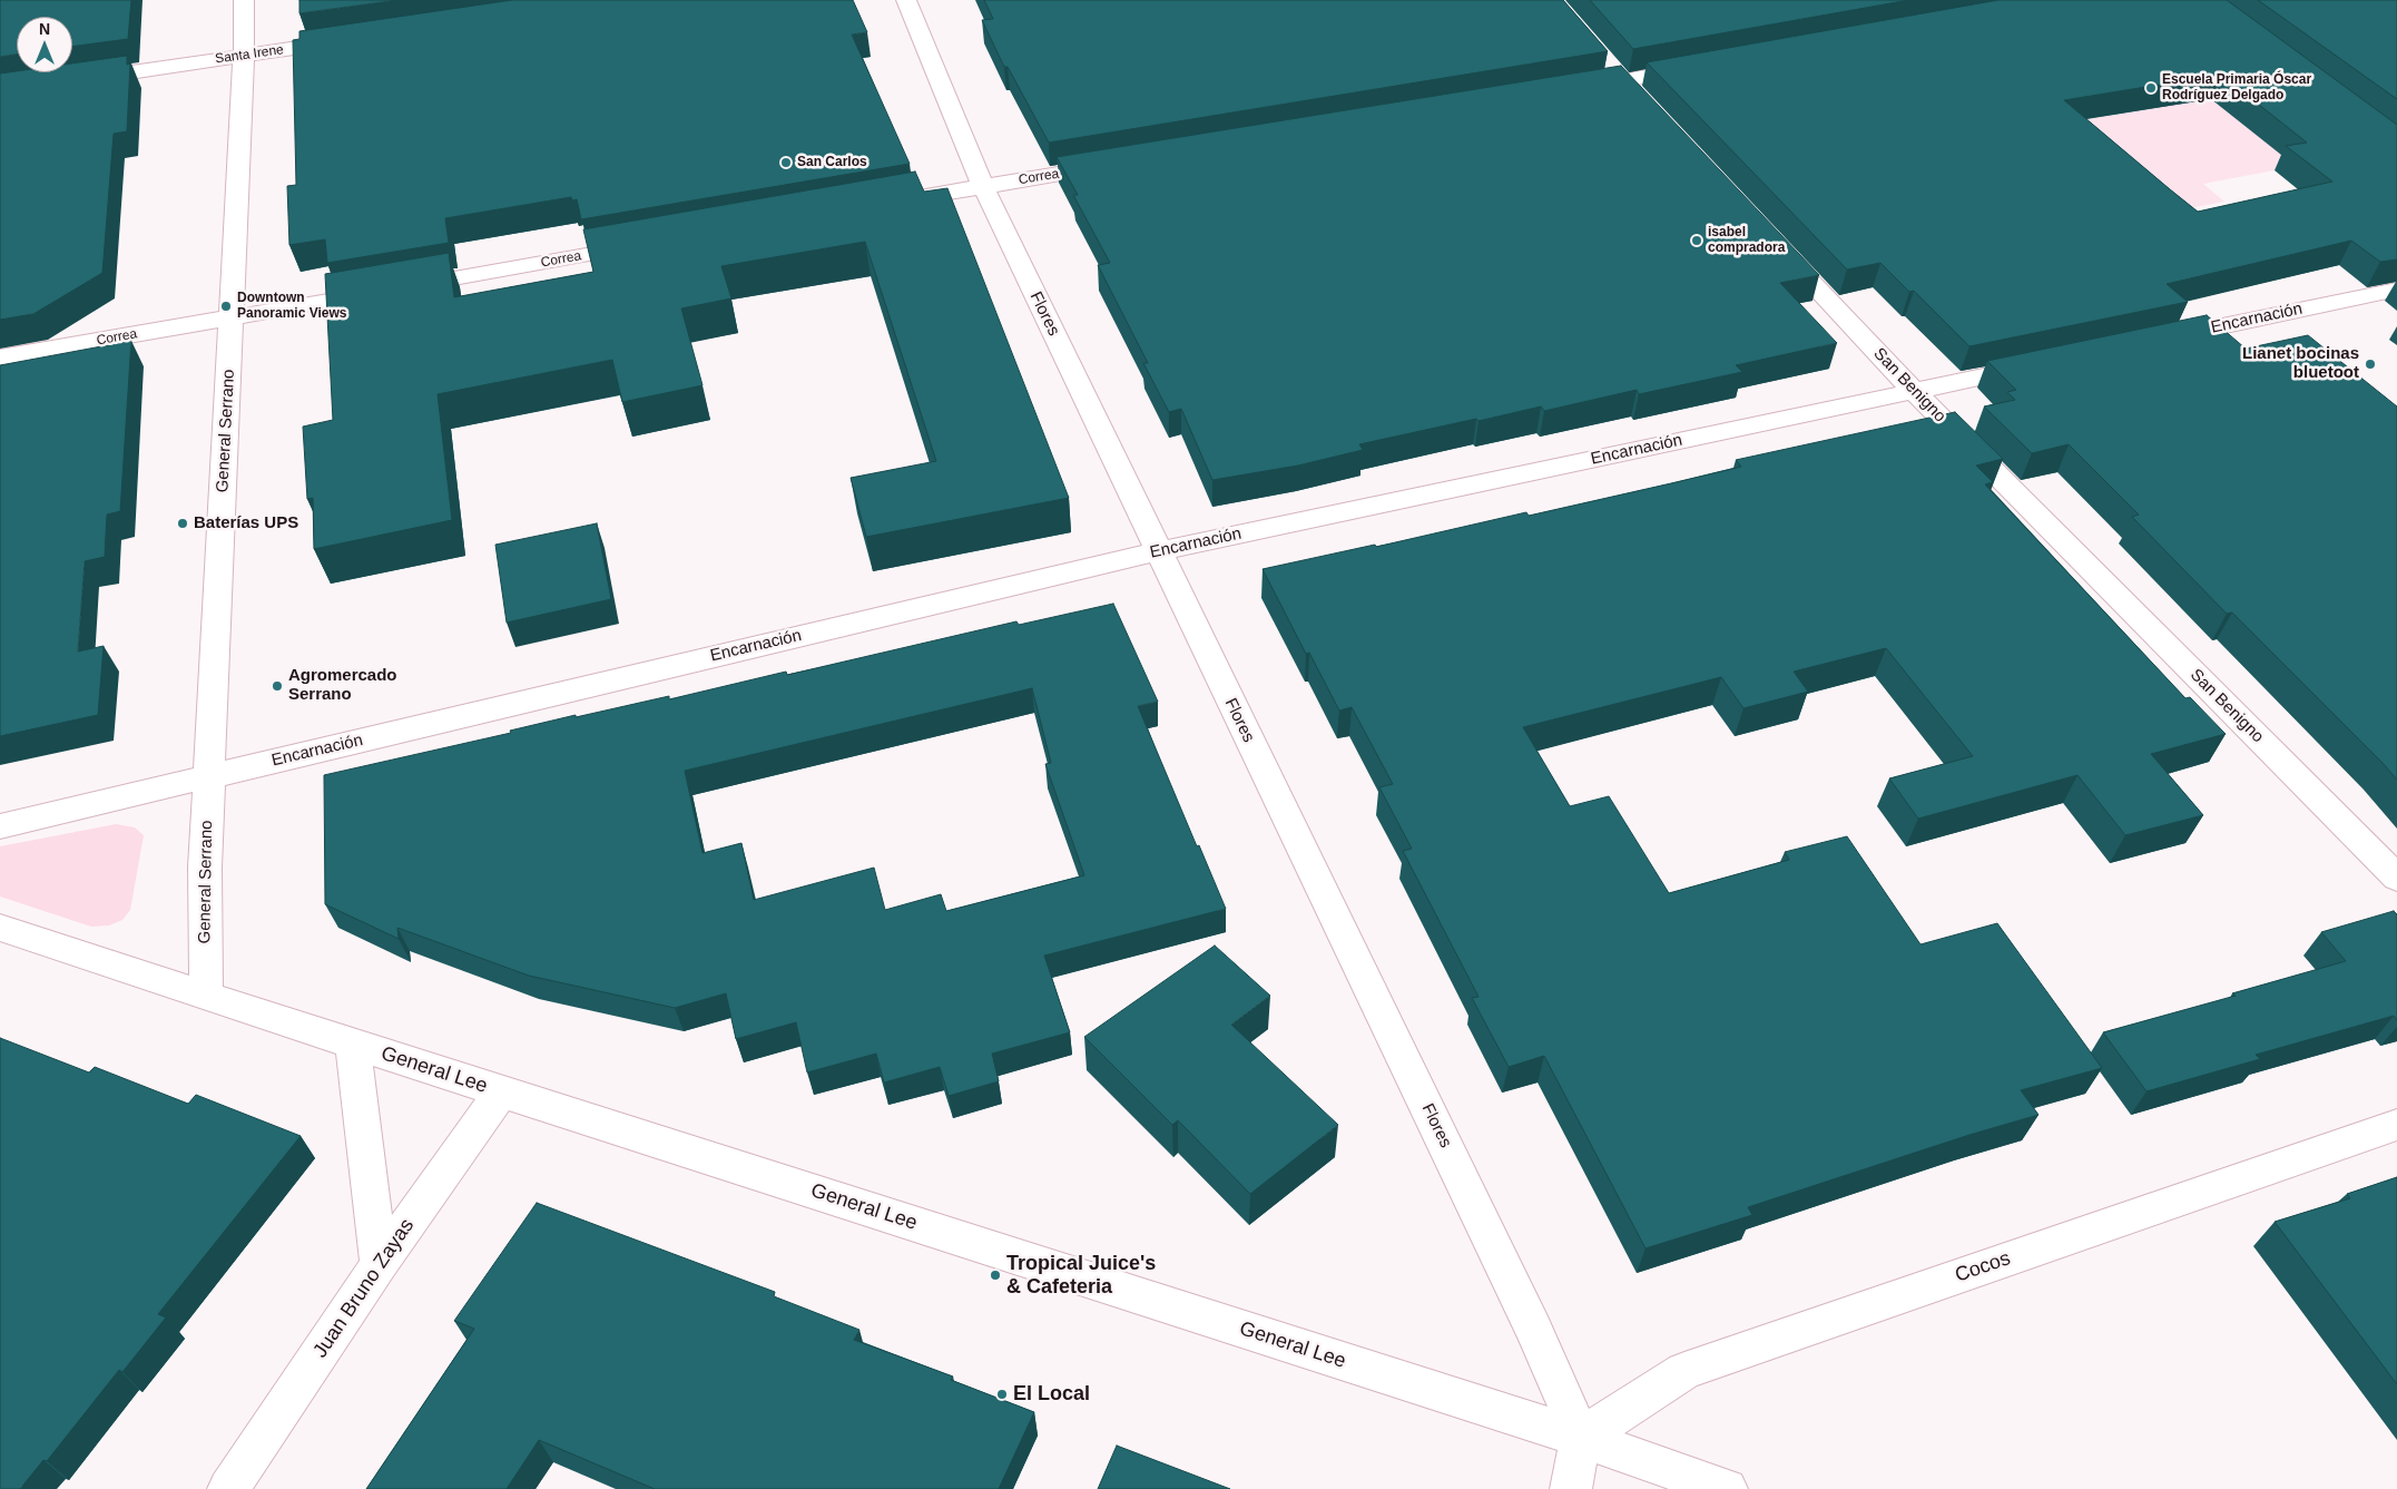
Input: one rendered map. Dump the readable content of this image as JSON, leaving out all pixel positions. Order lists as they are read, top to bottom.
{
  "streets": {
    "street": [
      "Santa Irene",
      "Correa",
      "Flores",
      "Encarnación",
      "San Benigno",
      "General Serrano",
      "General Lee",
      "Cocos",
      "Juan Bruno Zayas"
    ]
  },
  "crossings": [
    ["Santa Irene", "General Serrano"],
    ["Correa", "Flores"],
    ["Correa", "General Serrano"],
    ["Flores", "Encarnación"],
    ["Flores", "General Lee"],
    ["Flores", "Cocos"],
    ["Encarnación", "San Benigno"],
    ["Encarnación", "General Serrano"],
    ["General Serrano", "General Lee"],
    ["General Lee", "Cocos"],
    ["General Lee", "Juan Bruno Zayas"]
  ],
  "places": [
    "Escuela Primaria Óscar Rodríguez Delgado",
    "San Carlos",
    "isabel compradora",
    "Downtown Panoramic Views",
    "Lianet bocinas bluetoot",
    "Baterías UPS",
    "Agromercado Serrano",
    "Tropical Juice's & Cafeteria",
    "El Local"
  ],
  "north": "top"
}
